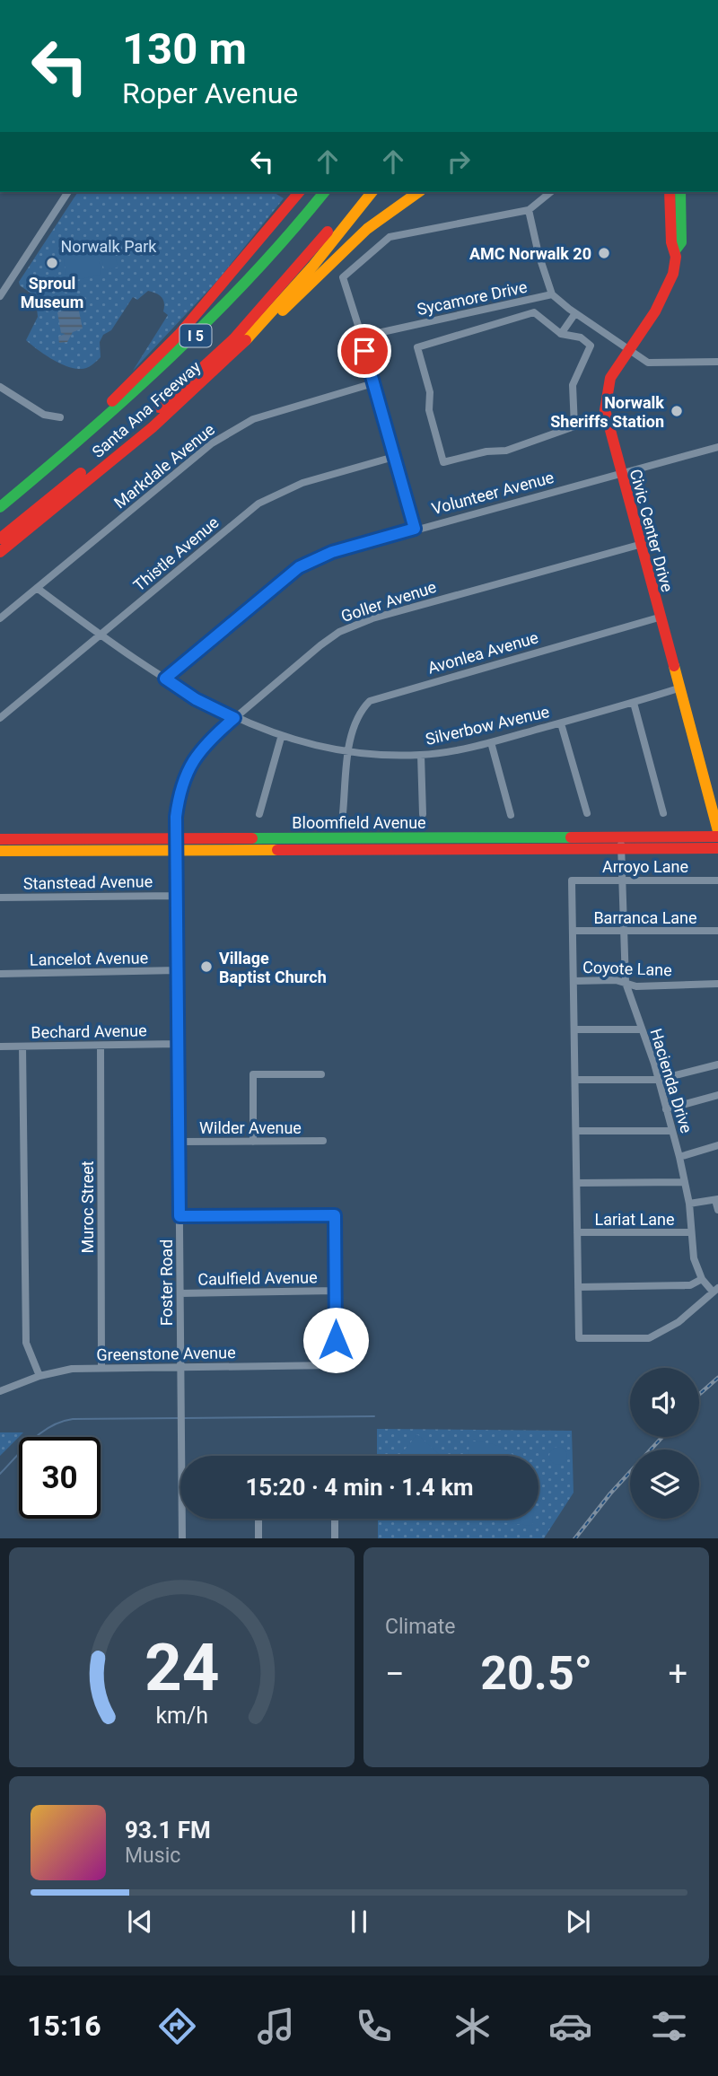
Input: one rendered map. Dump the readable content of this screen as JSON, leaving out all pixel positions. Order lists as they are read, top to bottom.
{
  "streets": {
    "main road": [
      "I 5",
      "Santa Ana Freeway",
      "Civic Center Drive",
      "Bloomfield Avenue"
    ],
    "street": [
      "Sycamore Drive",
      "Markdale Avenue",
      "Volunteer Avenue",
      "Thistle Avenue",
      "Goller Avenue",
      "Avonlea Avenue",
      "Silverbow Avenue",
      "Arroyo Lane",
      "Stanstead Avenue",
      "Barranca Lane",
      "Lancelot Avenue",
      "Coyote Lane",
      "Bechard Avenue",
      "Hacienda Drive",
      "Wilder Avenue",
      "Muroc Street",
      "Lariat Lane",
      "Caulfield Avenue",
      "Foster Road",
      "Greenstone Avenue"
    ]
  },
  "crossings": [
    ["Markdale Avenue", "Silverbow Avenue"],
    ["Volunteer Avenue", "Civic Center Drive"],
    ["Volunteer Avenue", "Silverbow Avenue"],
    ["Civic Center Drive", "Goller Avenue"],
    ["Civic Center Drive", "Avonlea Avenue"],
    ["Civic Center Drive", "Silverbow Avenue"],
    ["Thistle Avenue", "Silverbow Avenue"],
    ["Goller Avenue", "Silverbow Avenue"],
    ["Goller Avenue", "Bloomfield Avenue"],
    ["Goller Avenue", "Foster Road"],
    ["Avonlea Avenue", "Silverbow Avenue"],
    ["Bloomfield Avenue", "Hacienda Drive"],
    ["Bloomfield Avenue", "Foster Road"],
    ["Arroyo Lane", "Barranca Lane"],
    ["Arroyo Lane", "Hacienda Drive"],
    ["Stanstead Avenue", "Foster Road"],
    ["Barranca Lane", "Hacienda Drive"],
    ["Lancelot Avenue", "Foster Road"],
    ["Coyote Lane", "Hacienda Drive"],
    ["Bechard Avenue", "Muroc Street"],
    ["Bechard Avenue", "Foster Road"],
    ["Hacienda Drive", "Lariat Lane"],
    ["Wilder Avenue", "Foster Road"],
    ["Muroc Street", "Greenstone Avenue"],
    ["Caulfield Avenue", "Foster Road"],
    ["Caulfield Avenue", "Greenstone Avenue"],
    ["Foster Road", "Greenstone Avenue"]
  ],
  "parks": ["Norwalk Park"],
  "places": [
    "AMC Norwalk 20",
    "Sproul Museum",
    "Norwalk Sheriffs Station",
    "Village Baptist Church"
  ],
  "page": {
    "turn": ["130 m", "Roper Avenue"],
    "limit": "30",
    "trip": "15:20 · 4 min · 1.4 km",
    "tile": "Climate",
    "heat": ["−", "20.5°", "+"],
    "song": ["93.1 FM", "Music"],
    "tabs": "15:16",
    "gauge": ["24", "km/h"]
  }
}
